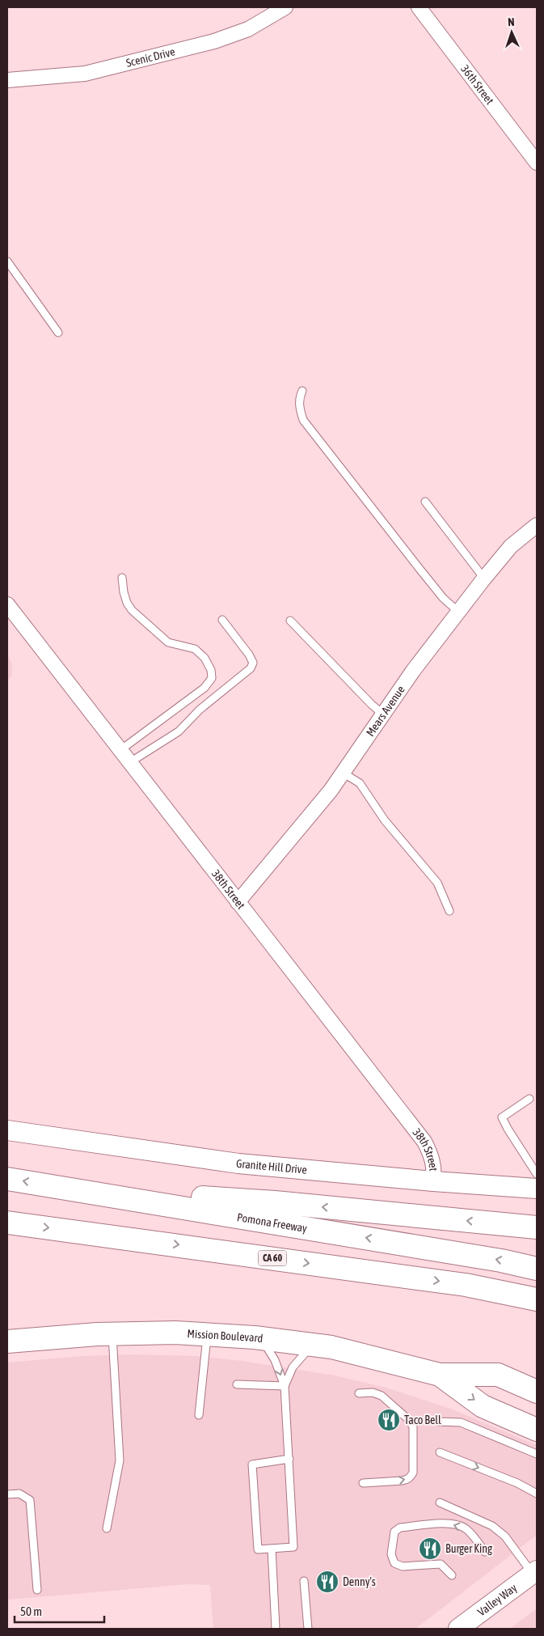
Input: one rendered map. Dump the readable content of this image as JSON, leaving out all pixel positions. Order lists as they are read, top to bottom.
{
  "streets": {
    "main road": ["Pomona Freeway", "CA 60", "Mission Boulevard"],
    "street": [
      "Scenic Drive",
      "36th Street",
      "Mears Avenue",
      "38th Street",
      "Granite Hill Drive",
      "Valley Way"
    ]
  },
  "crossings": [
    ["Mears Avenue", "38th Street"],
    ["38th Street", "Granite Hill Drive"]
  ],
  "places": {
    "restaurant": ["Taco Bell", "Burger King", "Denny's"]
  },
  "scale_bar": "50 m",
  "north": "top"
}
